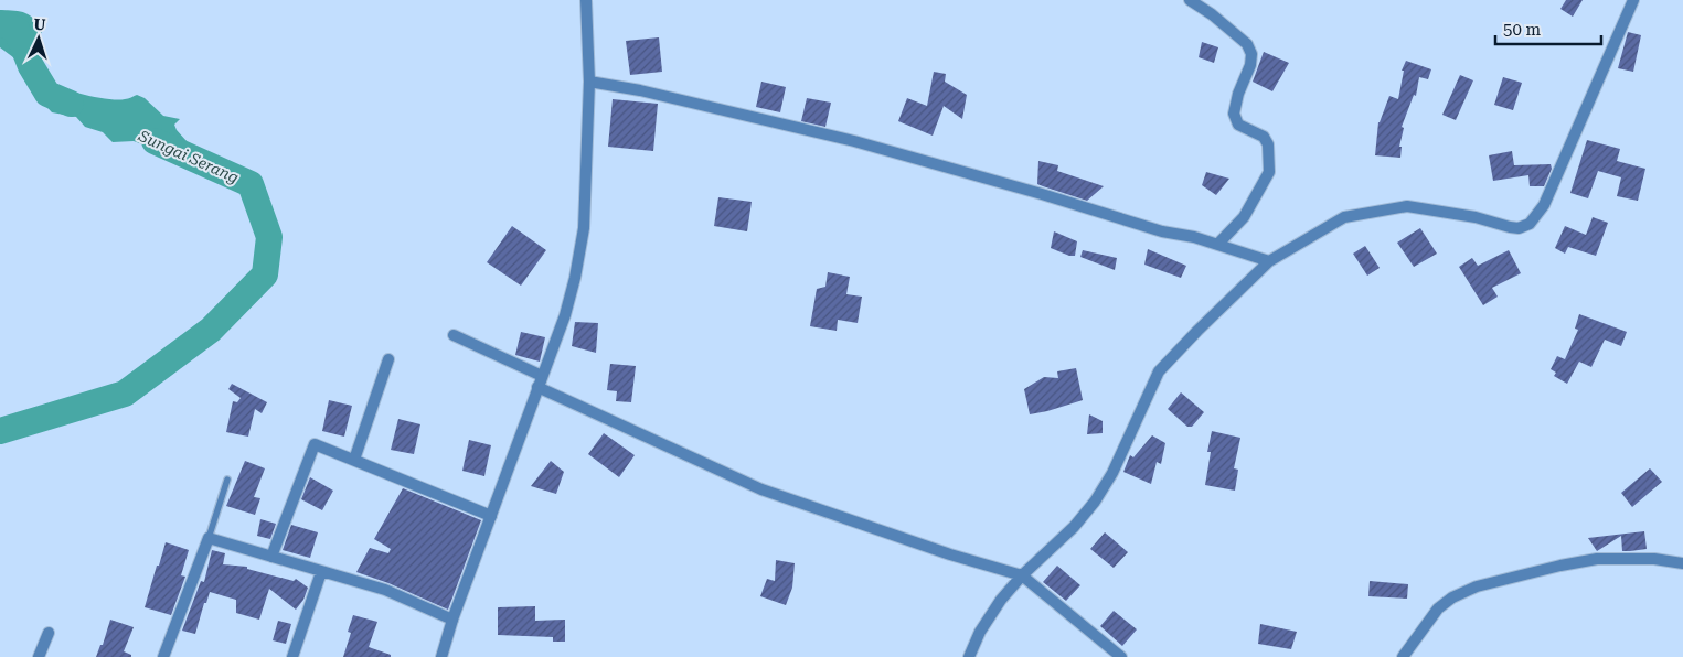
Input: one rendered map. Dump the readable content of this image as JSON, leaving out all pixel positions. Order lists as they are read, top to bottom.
{
  "water": ["Sungai Serang"],
  "scale_bar": "50 m",
  "north": "top"
}
